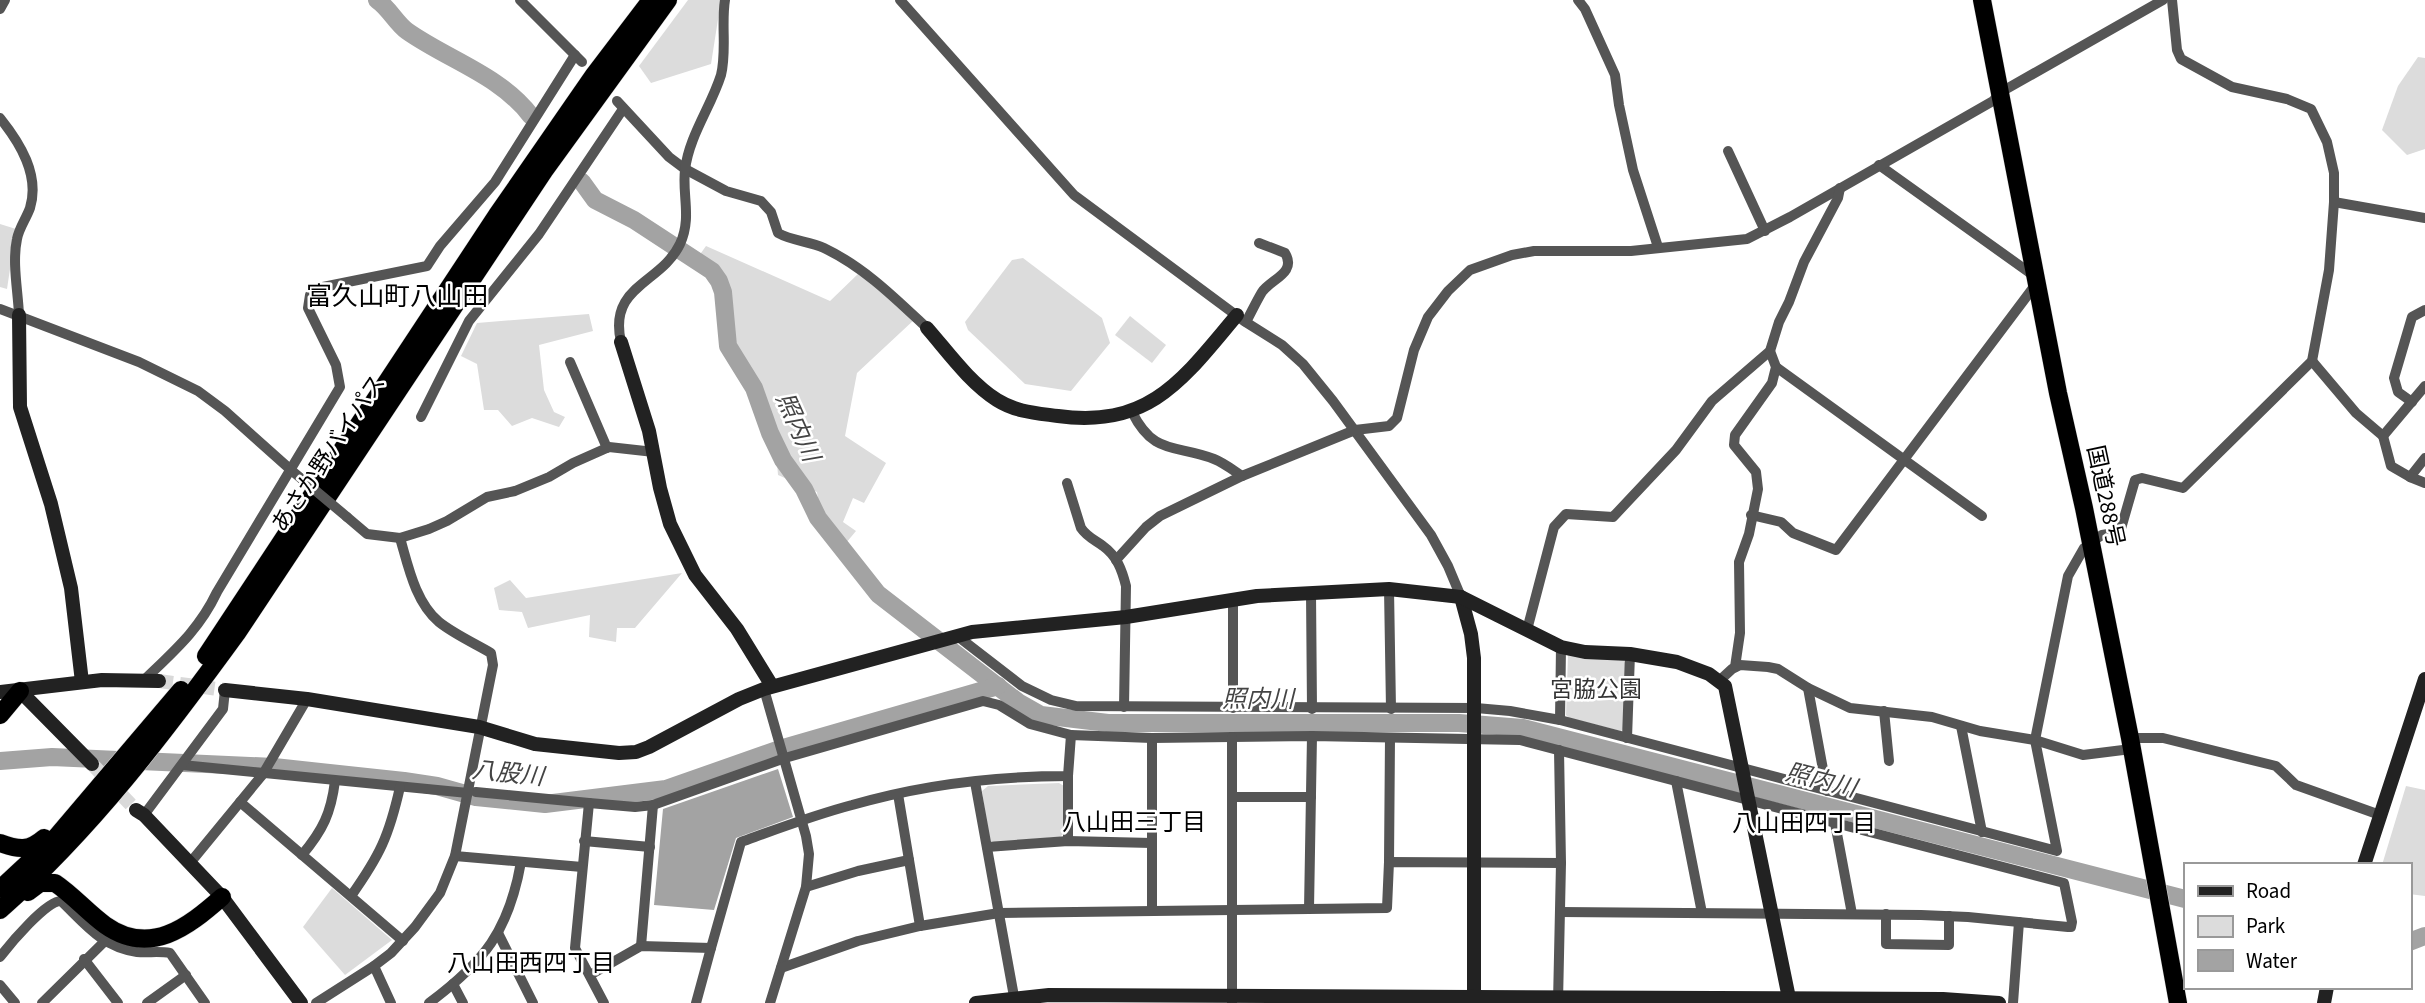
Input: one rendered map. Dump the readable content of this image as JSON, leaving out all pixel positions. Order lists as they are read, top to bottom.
{
  "streets": {
    "highway": ["あさか野バイパス", "国道288号"]
  },
  "districts": [
    "富久山町八山田",
    "八山田三丁目",
    "八山田四丁目",
    "八山田西四丁目"
  ],
  "water": ["照内川", "八股川"],
  "parks": ["宮脇公園"],
  "legend": ["Road", "Park", "Water"]
}
